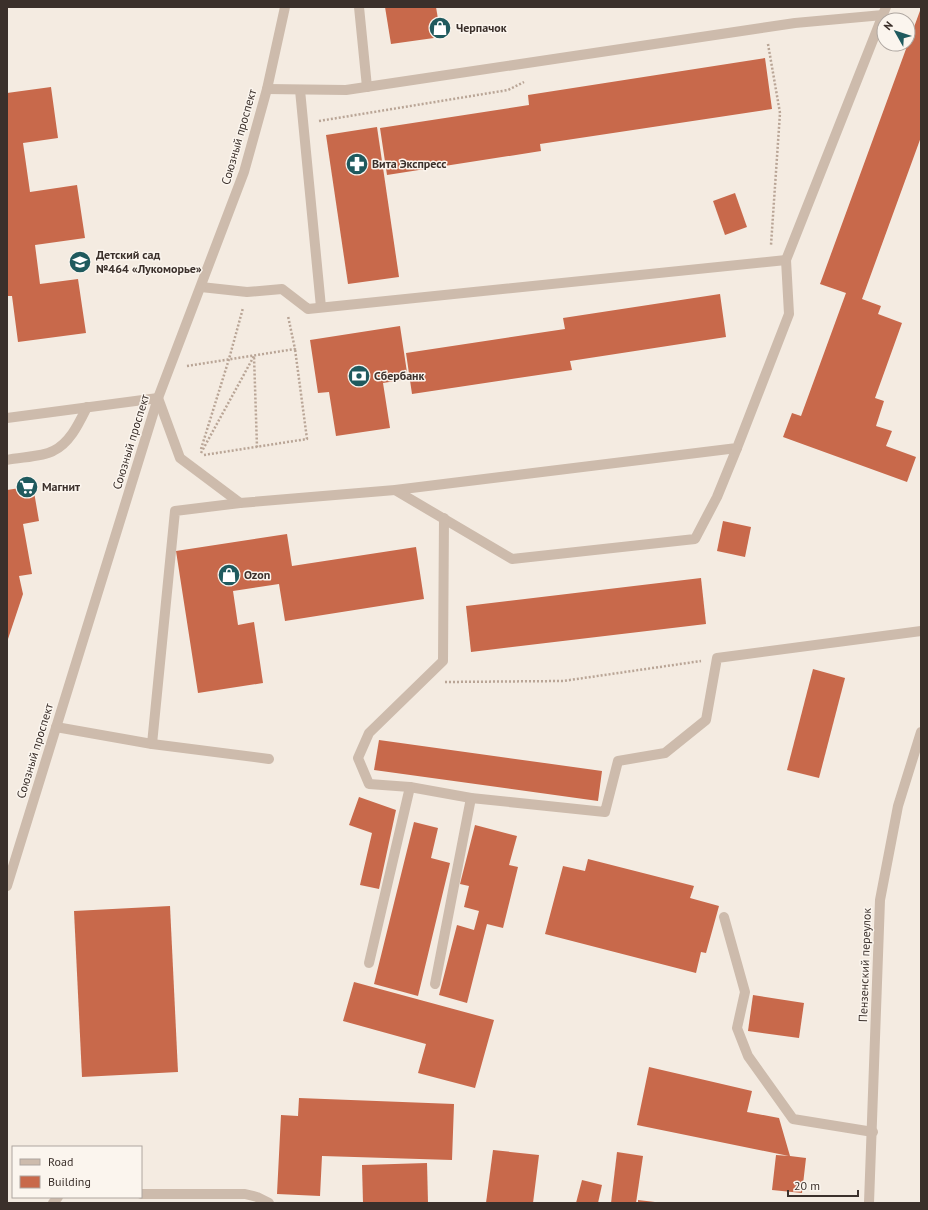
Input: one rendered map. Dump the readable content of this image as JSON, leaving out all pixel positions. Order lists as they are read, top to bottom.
{
  "streets": {
    "street": ["Союзный проспект", "Пензенский переулок"]
  },
  "places": {
    "shop": ["Черпачок", "Ozon"],
    "pharmacy": ["Вита Экспресс"],
    "school or university": ["Детский сад №464 «Лукоморье»"],
    "bank": ["Сбербанк"],
    "supermarket": ["Магнит"]
  },
  "legend": ["Road", "Building"],
  "scale_bar": "20 m",
  "north": "top left"
}
